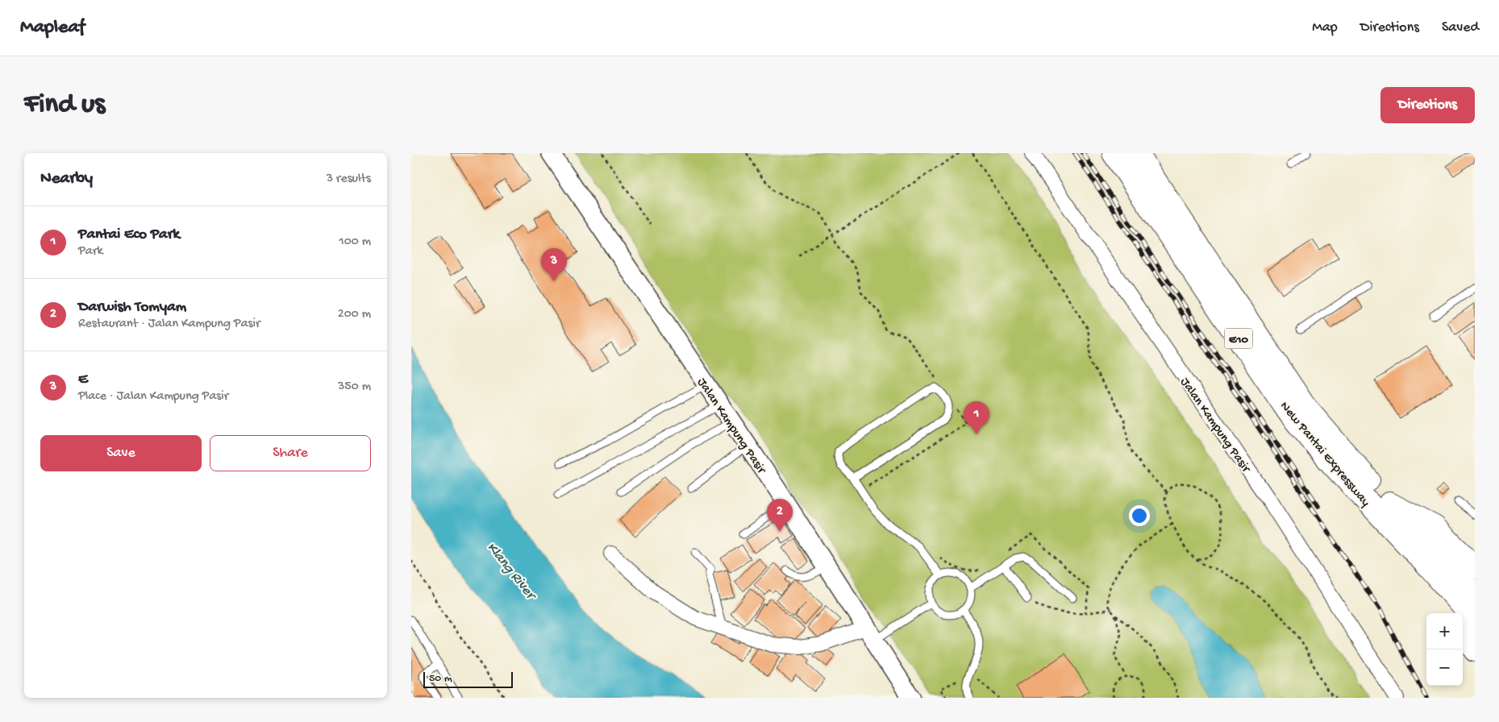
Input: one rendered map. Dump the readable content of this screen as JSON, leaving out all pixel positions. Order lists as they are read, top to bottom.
{
  "streets": {
    "highway": ["E10", "New Pantai Expressway"],
    "street": ["Jalan Kampung Pasir"]
  },
  "water": ["Klang River"],
  "scale_bar": "50 m",
  "page": {
    "header": "Mapleaf",
    "nav": ["Map", "Directions", "Saved"],
    "buttons": [
      "Directions",
      ["Save", "Share"]
    ],
    "title": "Find us",
    "heading": ["Nearby", "3 results"],
    "list": [
      {
        "mark": "1",
        "name": "Pantai Eco Park",
        "note": "Park",
        "value": "100 m"
      },
      {
        "mark": "2",
        "name": "Darwish Tomyam",
        "note": "Restaurant · Jalan Kampung Pasir",
        "value": "200 m"
      },
      {
        "mark": "3",
        "name": "E",
        "note": "Place · Jalan Kampung Pasir",
        "value": "350 m"
      }
    ],
    "pins": ["3", "1", "2"],
    "map_buttons": ["+", "−"],
    "scale": "50 m"
  }
}
